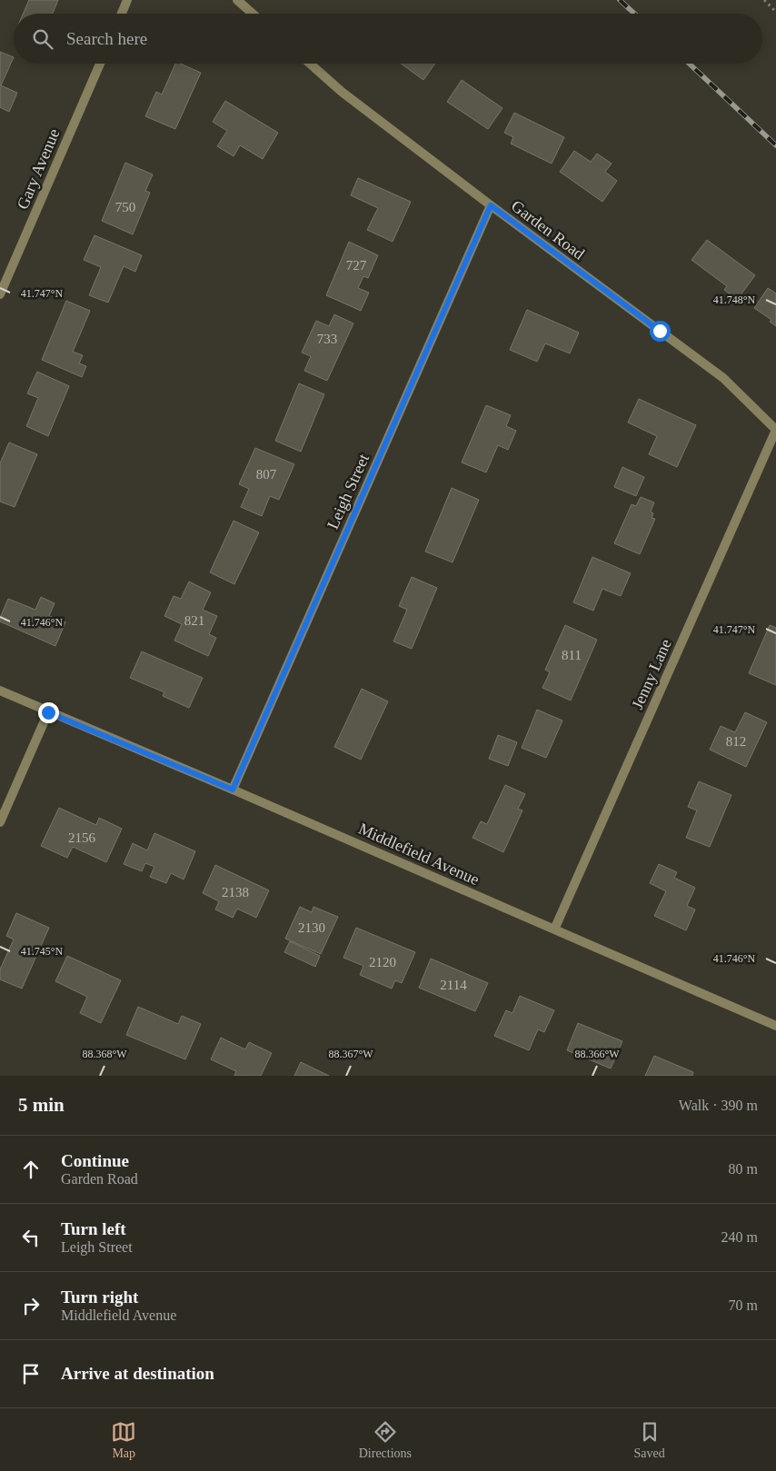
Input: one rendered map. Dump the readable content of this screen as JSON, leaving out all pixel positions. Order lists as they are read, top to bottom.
{
  "streets": {
    "street": [
      "Gary Avenue",
      "Garden Road",
      "Leigh Street",
      "Jenny Lane",
      "Middlefield Avenue"
    ]
  },
  "crossings": [
    ["Garden Road", "Leigh Street"],
    ["Garden Road", "Jenny Lane"],
    ["Leigh Street", "Middlefield Avenue"],
    ["Jenny Lane", "Middlefield Avenue"]
  ],
  "house_numbers": [
    "750",
    "727",
    "733",
    "807",
    "821",
    "811",
    "812",
    "2156",
    "2138",
    "2130",
    "2120",
    "2114"
  ],
  "page": {
    "search": "Search here",
    "heading": ["5 min", "Walk · 390 m"],
    "list": [
      ["Continue", "Garden Road", "80 m"],
      ["Turn left", "Leigh Street", "240 m"],
      ["Turn right", "Middlefield Avenue", "70 m"],
      "Arrive at destination"
    ],
    "nav": ["Map", "Directions", "Saved"]
  },
  "coordinates": [
    "41.747°N",
    "41.748°N",
    "41.746°N",
    "41.745°N",
    "88.368°W",
    "88.367°W",
    "88.366°W"
  ]
}
